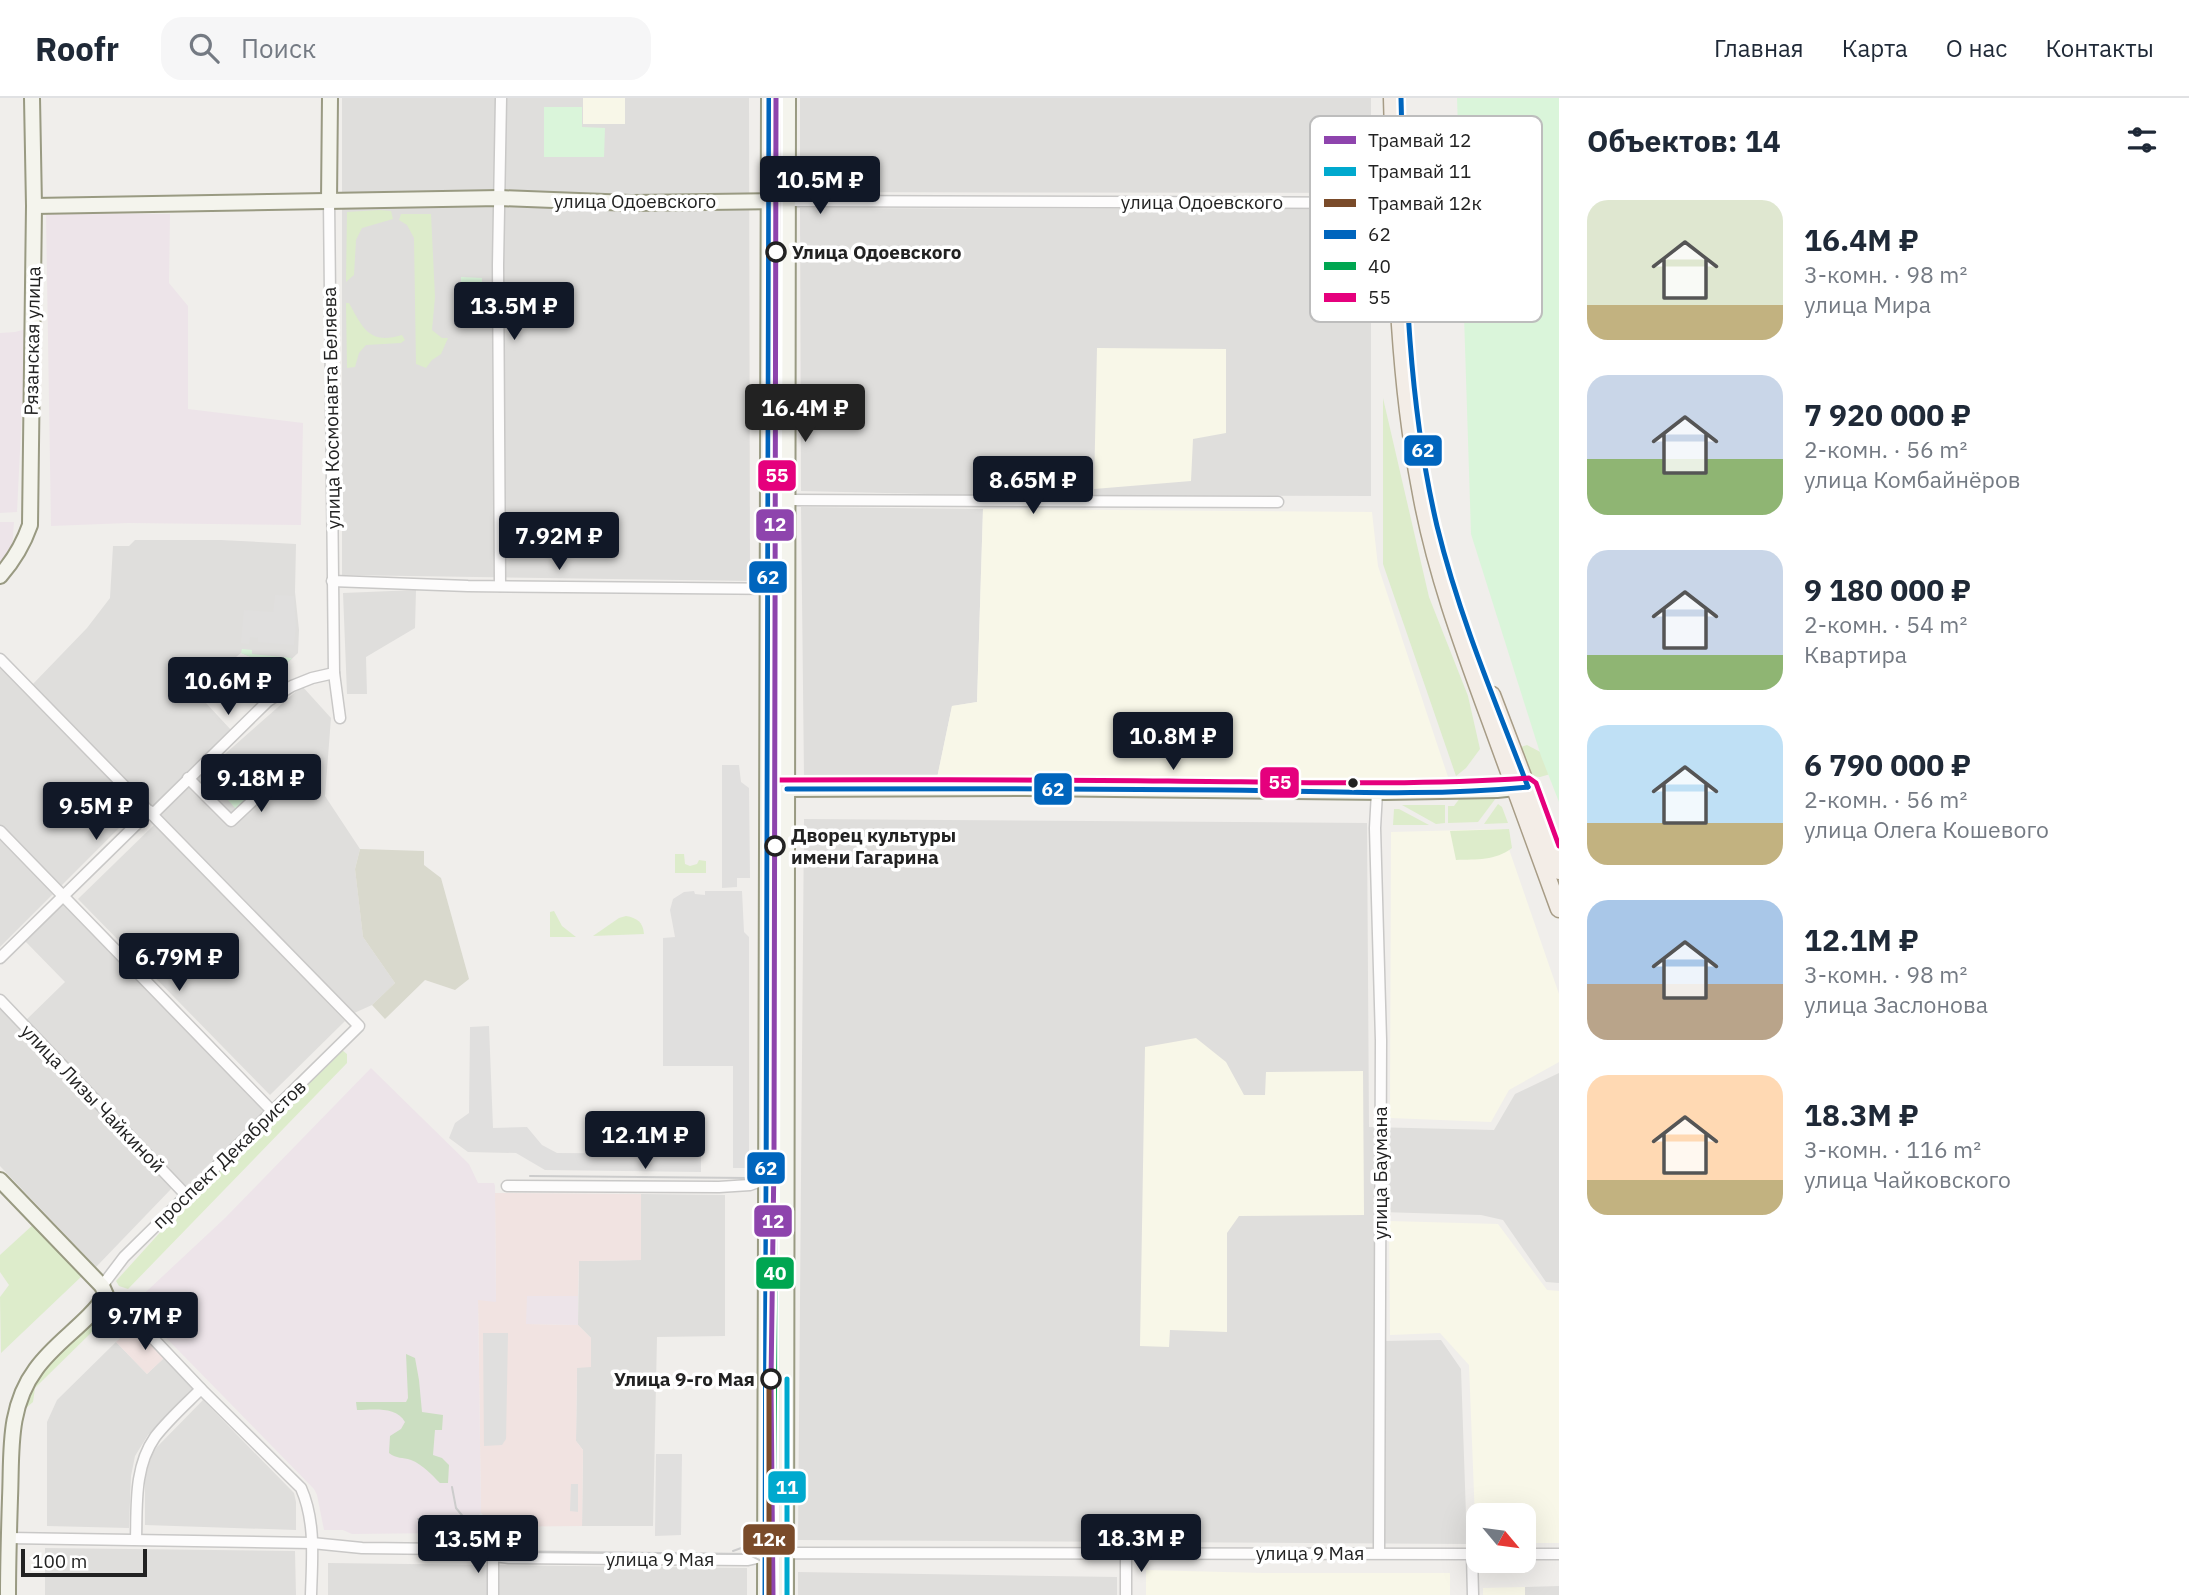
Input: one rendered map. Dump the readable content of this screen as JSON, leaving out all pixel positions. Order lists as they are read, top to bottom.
{
  "streets": {
    "main road": [
      "улица Одоевского",
      "Рязанская улица",
      "улица Космонавта Беляева",
      "проспект Декабристов"
    ],
    "street": ["улица Лизы Чайкиной", "улица Баумана", "улица 9 Мая"]
  },
  "crossings": [
    ["улица Одоевского", "Рязанская улица"],
    ["улица Одоевского", "улица Космонавта Беляева"],
    ["улица Лизы Чайкиной", "проспект Декабристов"],
    ["проспект Декабристов", "улица 9 Мая"],
    ["улица Баумана", "улица 9 Мая"]
  ],
  "places": ["Улица Одоевского", "Дворец культуры имени Гагарина", "Улица 9-го Мая"],
  "lines": [
    "tram line 12",
    "transit line 62",
    "transit line 40",
    "transit line 55",
    "tram line 11",
    "tram line 12к"
  ],
  "legend": [
    "Трамвай 12",
    "Трамвай 11",
    "Трамвай 12к",
    "62",
    "40",
    "55"
  ],
  "scale_bar": "100 m",
  "north": "bottom right",
  "page": {
    "header": "Roofr",
    "search": "Поиск",
    "nav": [
      "Главная",
      "Карта",
      "О нас",
      "Контакты"
    ],
    "heading": "Объектов: 14",
    "price": [
      "10.5M ₽",
      "13.5M ₽",
      "16.4M ₽",
      "8.65M ₽",
      "7.92M ₽",
      "10.6M ₽",
      "10.8M ₽",
      "9.18M ₽",
      "9.5M ₽",
      "6.79M ₽",
      "12.1M ₽",
      "9.7M ₽",
      "18.3M ₽",
      "13.5M ₽"
    ],
    "list": [
      {
        "name": "16.4M ₽",
        "note": "3-комн. · 98 m² · улица Мира"
      },
      {
        "name": "7 920 000 ₽",
        "note": "2-комн. · 56 m² · улица Комбайнёров"
      },
      {
        "name": "9 180 000 ₽",
        "note": "2-комн. · 54 m² · Квартира"
      },
      {
        "name": "6 790 000 ₽",
        "note": "2-комн. · 56 m² · улица Олега Кошевого"
      },
      {
        "name": "12.1M ₽",
        "note": "3-комн. · 98 m² · улица Заслонова"
      },
      {
        "name": "18.3M ₽",
        "note": "3-комн. · 116 m² · улица Чайковского"
      }
    ],
    "scale": "100 m"
  }
}
